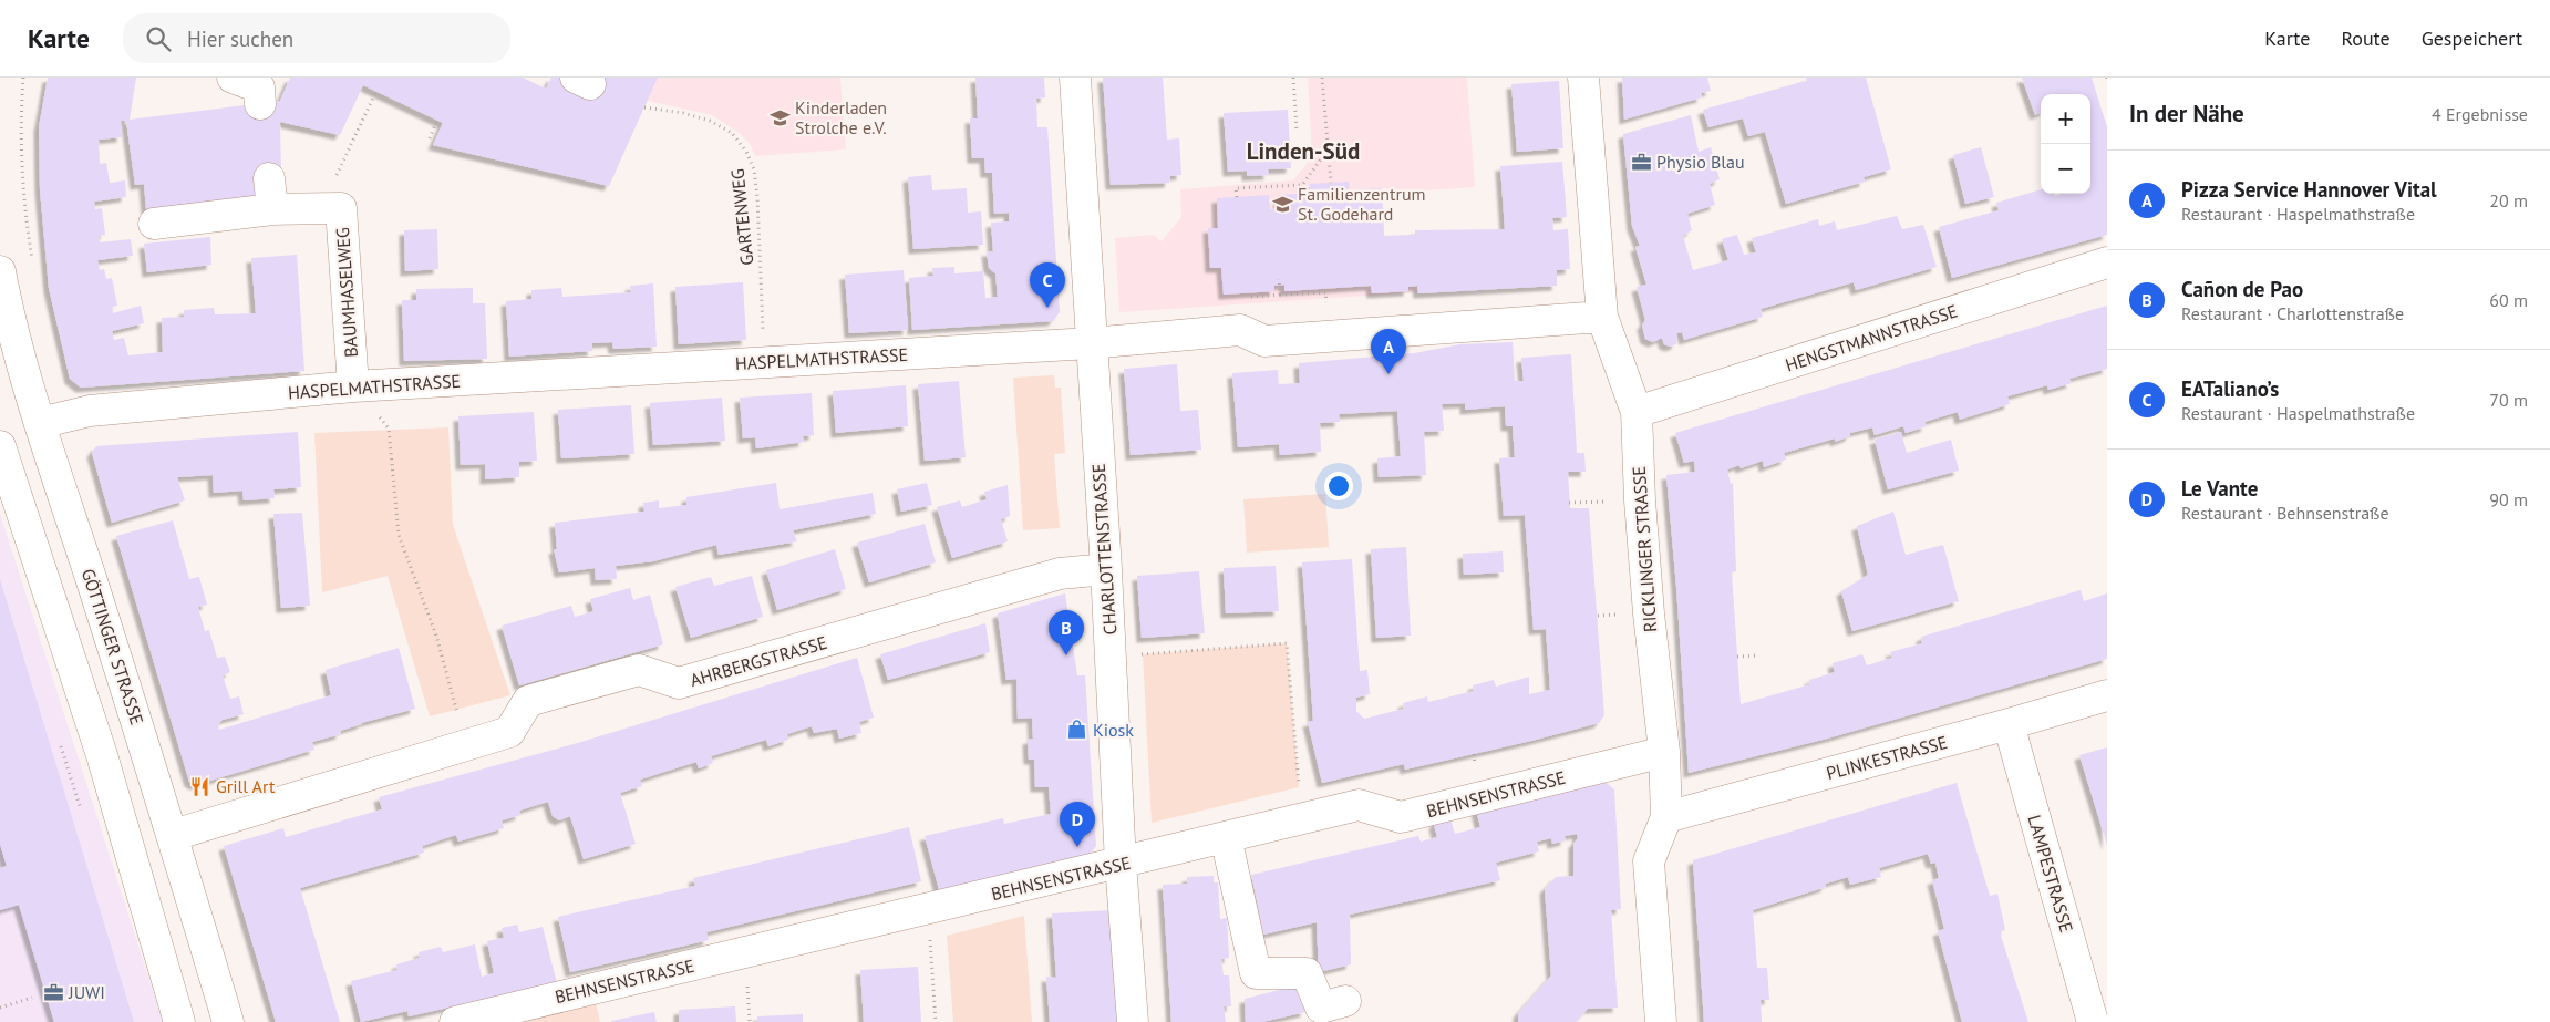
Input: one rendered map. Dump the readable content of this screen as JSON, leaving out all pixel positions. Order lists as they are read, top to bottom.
{
  "streets": {
    "street": [
      "BAUMHASELWEG",
      "HENGSTMANNSTRASSE",
      "HASPELMATHSTRASSE",
      "CHARLOTTENSTRASSE",
      "RICKLINGER STRASSE",
      "GÖTTINGER STRASSE",
      "AHRBERGSTRASSE",
      "PLINKESTRASSE",
      "BEHNSENSTRASSE",
      "LAMPESTRASSE"
    ],
    "path": ["GARTENWEG"]
  },
  "crossings": [
    ["GARTENWEG", "HASPELMATHSTRASSE"],
    ["BAUMHASELWEG", "HASPELMATHSTRASSE"],
    ["HENGSTMANNSTRASSE", "RICKLINGER STRASSE"],
    ["HASPELMATHSTRASSE", "CHARLOTTENSTRASSE"],
    ["HASPELMATHSTRASSE", "RICKLINGER STRASSE"],
    ["HASPELMATHSTRASSE", "GÖTTINGER STRASSE"],
    ["CHARLOTTENSTRASSE", "AHRBERGSTRASSE"],
    ["CHARLOTTENSTRASSE", "BEHNSENSTRASSE"],
    ["RICKLINGER STRASSE", "PLINKESTRASSE"],
    ["RICKLINGER STRASSE", "BEHNSENSTRASSE"],
    ["GÖTTINGER STRASSE", "AHRBERGSTRASSE"],
    ["PLINKESTRASSE", "LAMPESTRASSE"]
  ],
  "districts": ["Linden-Süd"],
  "places": {
    "school or university": ["Kinderladen Strolche e.V.", "Familienzentrum St. Godehard"],
    "office": ["Physio Blau", "JUWI"],
    "shop": ["Kiosk"],
    "restaurant": ["Grill Art"]
  },
  "page": {
    "header": "Karte",
    "search": "Hier suchen",
    "nav": ["Karte", "Route", "Gespeichert"],
    "heading": ["In der Nähe", "4 Ergebnisse"],
    "map_buttons": ["+", "−"],
    "list": [
      {
        "mark": "A",
        "name": "Pizza Service Hannover Vital",
        "note": "Restaurant · Haspelmathstraße",
        "value": "20 m"
      },
      {
        "mark": "B",
        "name": "Cañon de Pao",
        "note": "Restaurant · Charlottenstraße",
        "value": "60 m"
      },
      {
        "mark": "C",
        "name": "EATaliano’s",
        "note": "Restaurant · Haspelmathstraße",
        "value": "70 m"
      },
      {
        "mark": "D",
        "name": "Le Vante",
        "note": "Restaurant · Behnsenstraße",
        "value": "90 m"
      }
    ],
    "pins": [
      "C",
      "A",
      "B",
      "D"
    ]
  }
}
